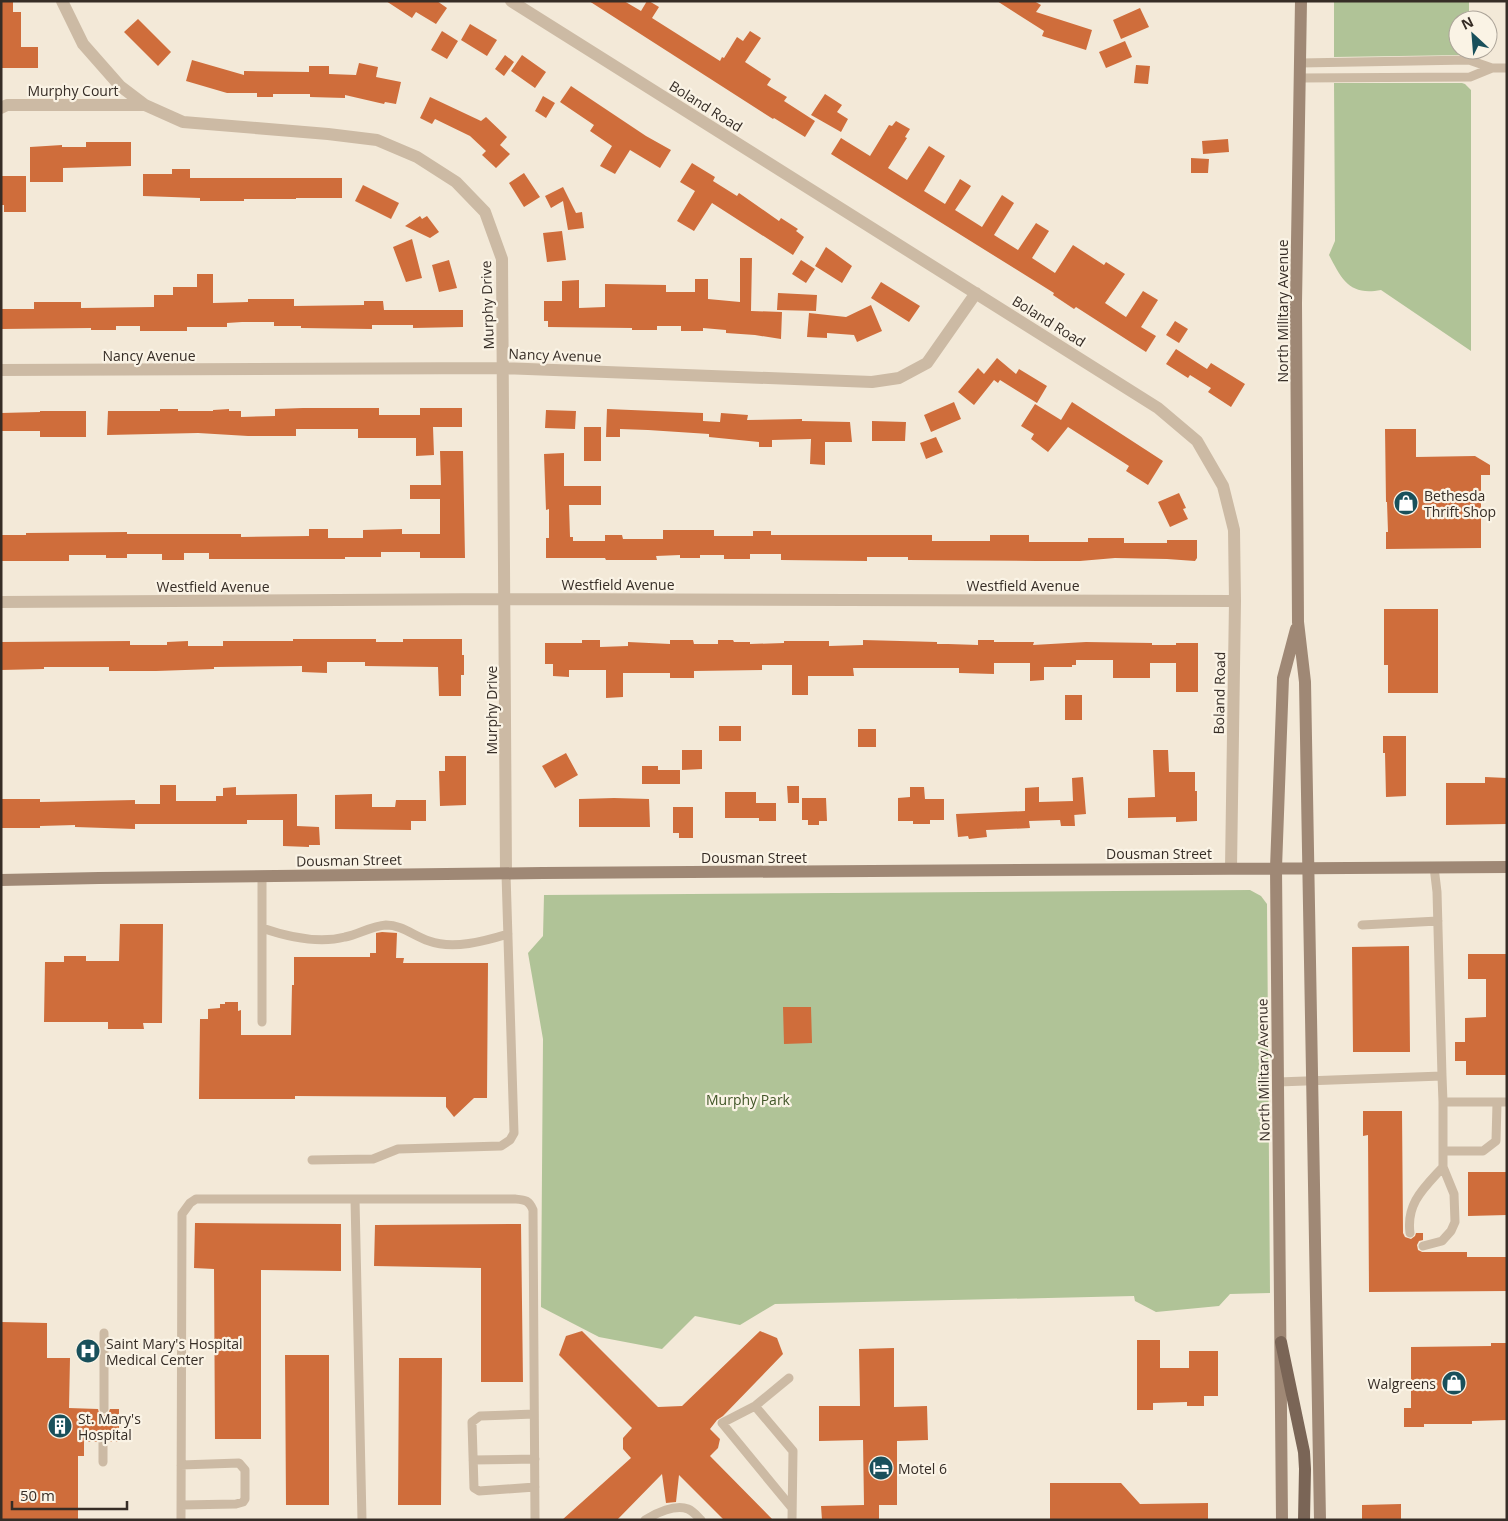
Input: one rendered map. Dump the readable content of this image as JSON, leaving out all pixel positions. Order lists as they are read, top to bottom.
{
  "streets": {
    "main road": ["North Military Avenue", "Dousman Street"],
    "street": [
      "Murphy Court",
      "Boland Road",
      "Murphy Drive",
      "Nancy Avenue",
      "Westfield Avenue"
    ]
  },
  "crossings": [
    ["Murphy Court", "Murphy Drive"],
    ["Boland Road", "Nancy Avenue"],
    ["Boland Road", "Westfield Avenue"],
    ["Boland Road", "Dousman Street"],
    ["Murphy Drive", "Nancy Avenue"],
    ["Murphy Drive", "Westfield Avenue"],
    ["Murphy Drive", "Dousman Street"],
    ["North Military Avenue", "Dousman Street"]
  ],
  "parks": ["Murphy Park"],
  "places": {
    "shop": ["Bethesda Thrift Shop", "Walgreens"],
    "hospital": ["Saint Mary's Hospital Medical Center"],
    "building": ["St. Mary's Hospital"],
    "hotel": ["Motel 6"]
  },
  "scale_bar": "50 m",
  "north": "top left"
}
